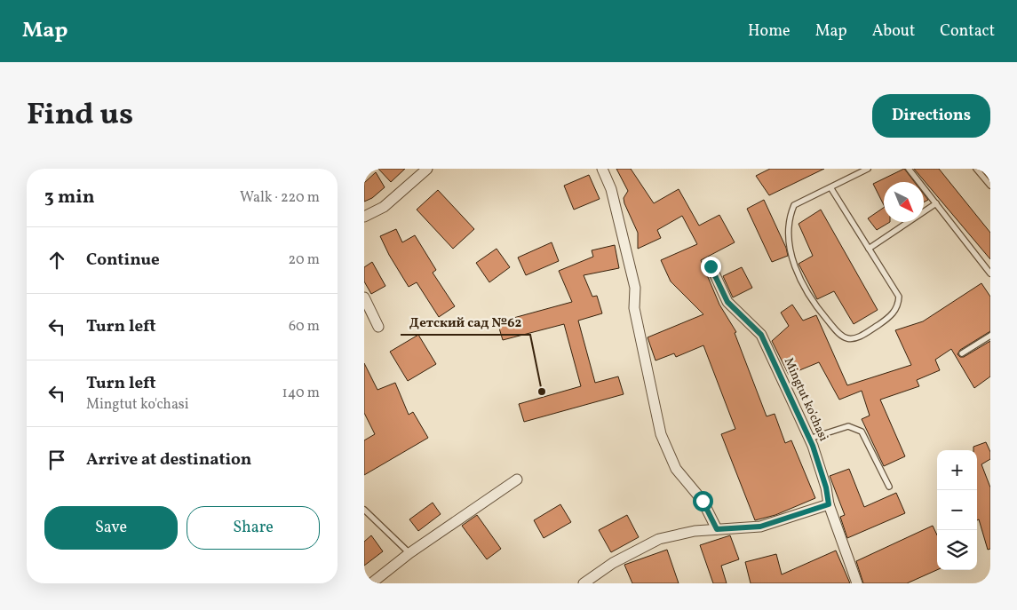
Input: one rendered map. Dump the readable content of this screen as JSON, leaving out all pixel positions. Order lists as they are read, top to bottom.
{
  "streets": {
    "street": ["Mingtut ko'chasi"]
  },
  "places": ["Детский сад №62"],
  "north": "bottom right",
  "page": {
    "header": "Map",
    "nav": [
      "Home",
      "Map",
      "About",
      "Contact"
    ],
    "title": "Find us",
    "buttons": [
      "Directions",
      ["Save", "Share"]
    ],
    "heading": ["3 min", "Walk · 220 m"],
    "list": [
      ["Continue", "20 m"],
      ["Turn left", "60 m"],
      ["Turn left", "Mingtut ko'chasi", "140 m"],
      "Arrive at destination"
    ],
    "map_buttons": ["+", "−"]
  }
}
